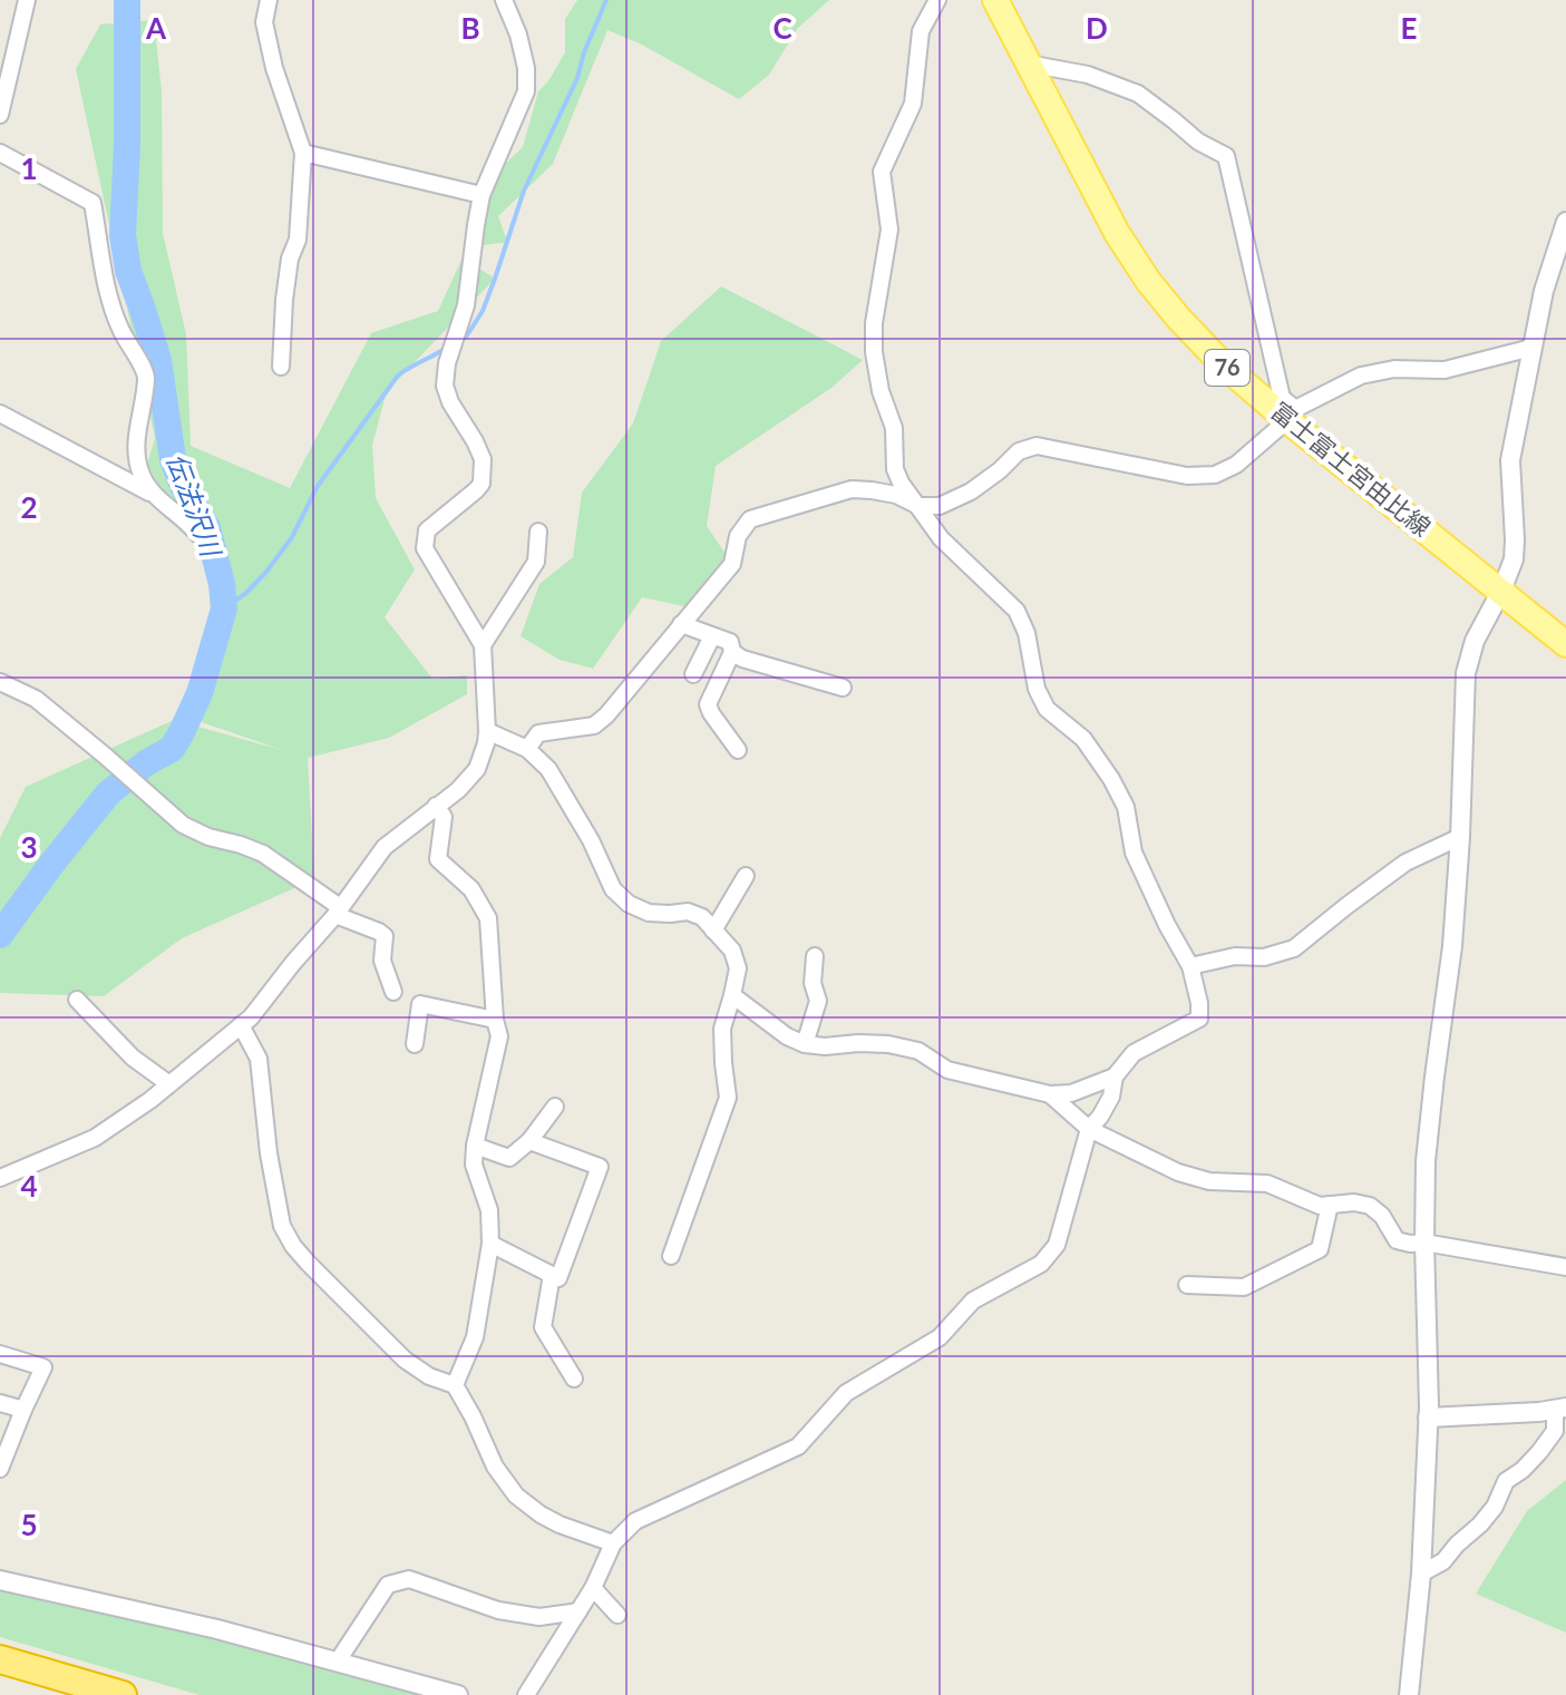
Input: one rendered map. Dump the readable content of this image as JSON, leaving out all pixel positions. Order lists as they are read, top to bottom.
{
  "streets": {
    "main road": ["76", "富士富士宮由比線"]
  },
  "water": ["伝法沢川"],
  "grid": {
    "columns": [
      "A",
      "B",
      "C",
      "D",
      "E"
    ],
    "rows": [
      "1",
      "2",
      "3",
      "4",
      "5"
    ]
  }
}
